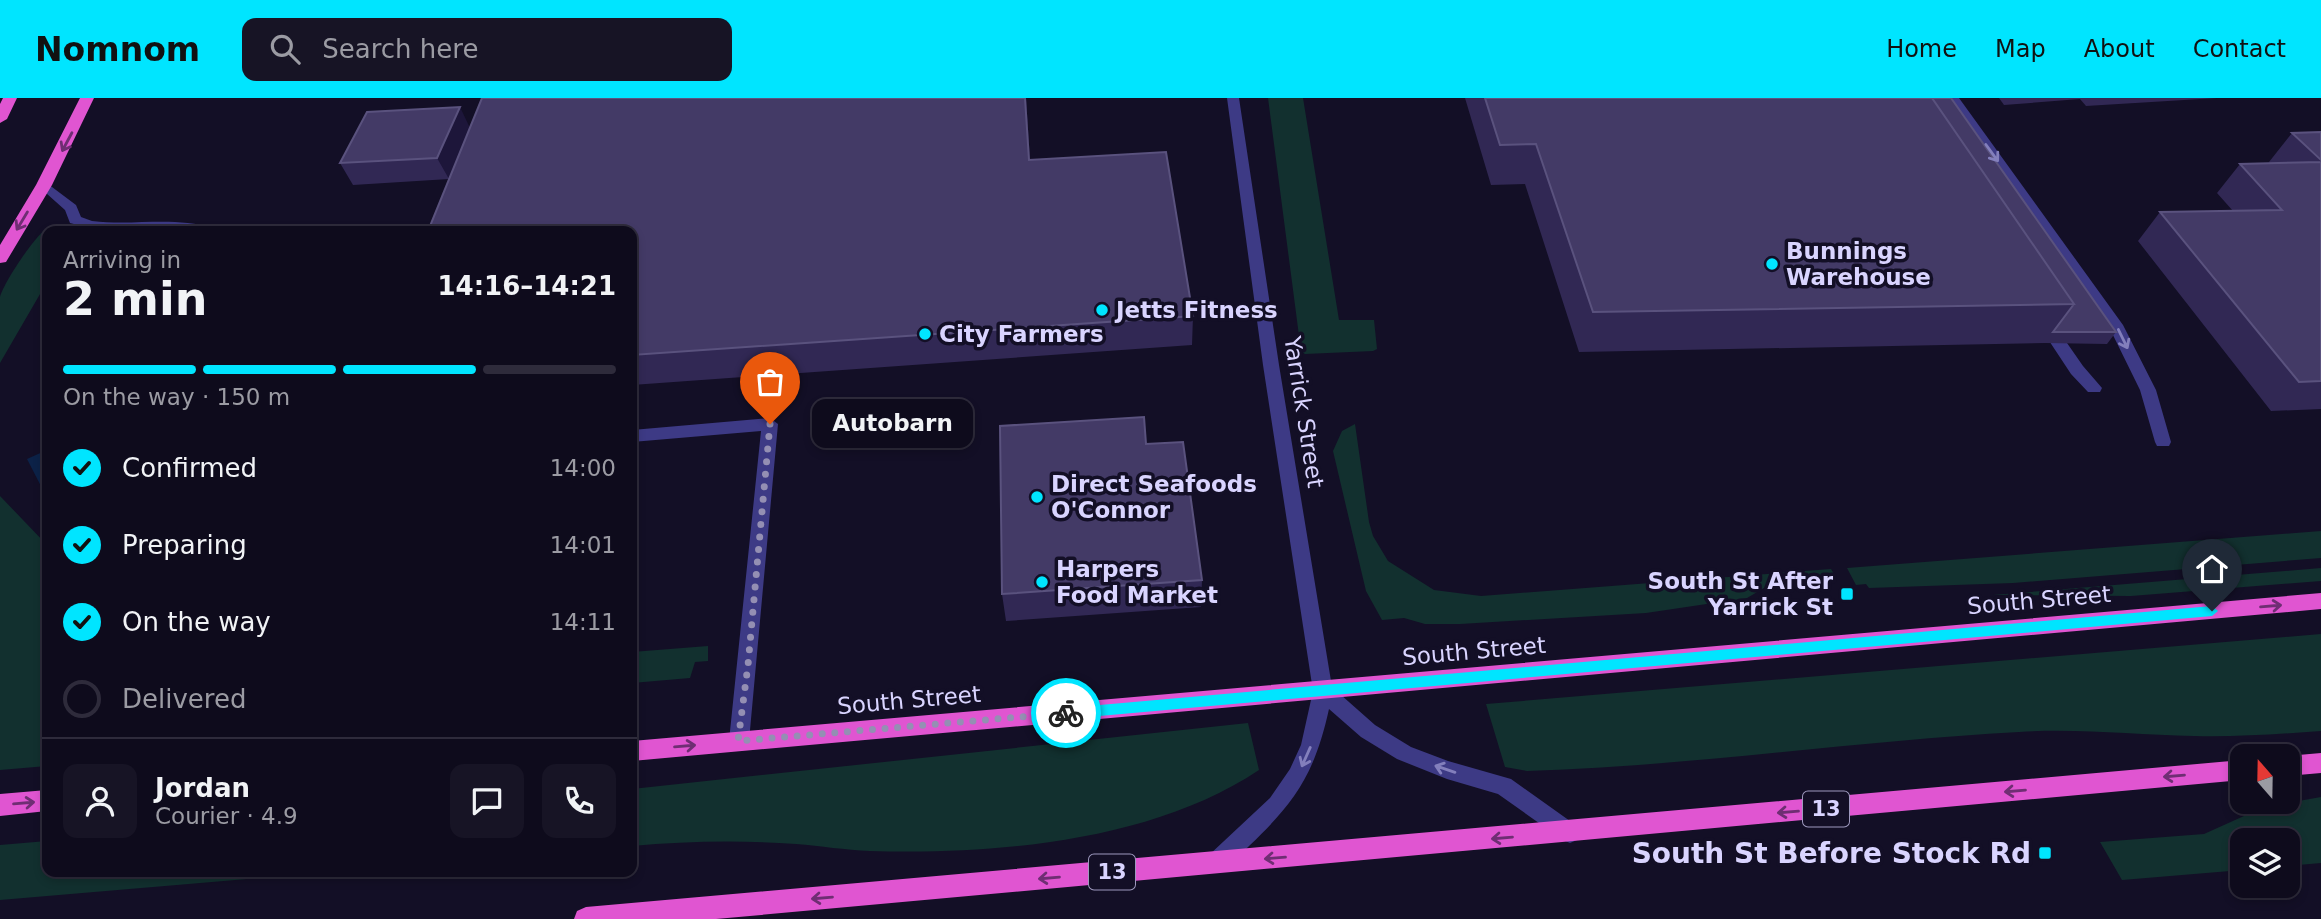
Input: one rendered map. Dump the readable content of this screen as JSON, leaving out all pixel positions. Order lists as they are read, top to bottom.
{
  "streets": {
    "highway": ["South Street", "13"],
    "street": ["Yarrick Street"]
  },
  "crossings": [
    ["Yarrick Street", "South Street"],
    ["Yarrick Street", "13"]
  ],
  "places": {
    "other": [
      "Bunnings Warehouse",
      "Jetts Fitness",
      "City Farmers",
      "Autobarn",
      "Direct Seafoods O'Connor",
      "Harpers Food Market"
    ],
    "transit": ["South St After Yarrick St", "South St Before Stock Rd"]
  },
  "north": "top",
  "page": {
    "header": "Nomnom",
    "search": "Search here",
    "nav": [
      "Home",
      "Map",
      "About",
      "Contact"
    ],
    "heading": ["2 min", "Arriving in", "14:16–14:21"],
    "panel": ["Jordan", "Courier · 4.9"],
    "bar": "On the way · 150 m",
    "bubble": "Autobarn",
    "list": [
      ["Confirmed", "14:00"],
      ["Preparing", "14:01"],
      ["On the way", "14:11"],
      "Delivered"
    ]
  }
}
